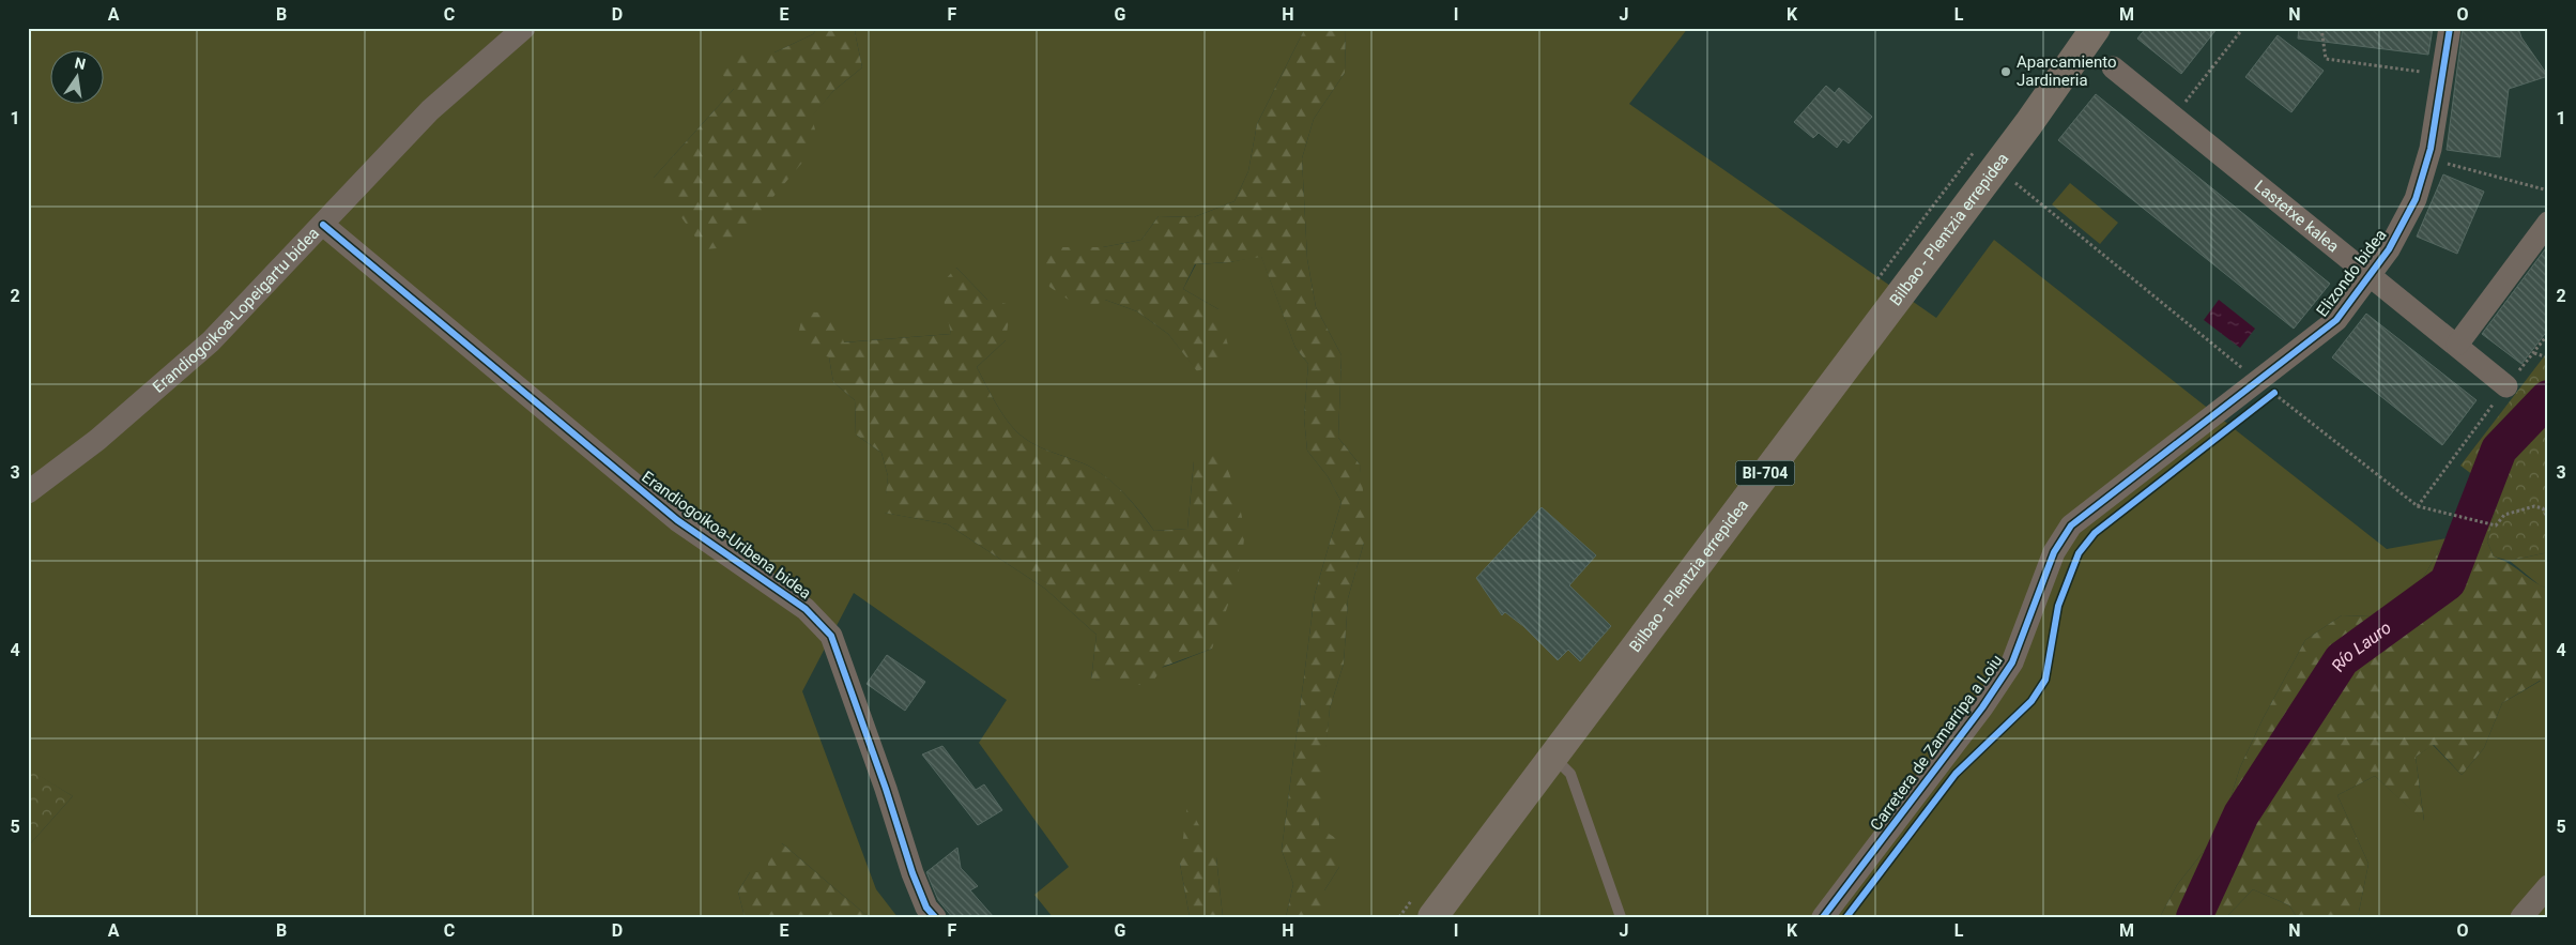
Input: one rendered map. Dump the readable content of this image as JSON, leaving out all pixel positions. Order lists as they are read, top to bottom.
{
  "streets": {
    "main road": ["Bilbao - Plentzia errepidea", "BI-704"],
    "street": [
      "Lastetxe kalea",
      "Elizondo bidea",
      "Erandiogoikoa-Lopeigartu bidea",
      "Erandiogoikoa-Uribena bidea",
      "Carretera de Zamarripa a Loiu"
    ]
  },
  "crossings": [
    ["Lastetxe kalea", "Elizondo bidea"],
    ["Elizondo bidea", "Carretera de Zamarripa a Loiu"],
    ["Erandiogoikoa-Lopeigartu bidea", "Erandiogoikoa-Uribena bidea"]
  ],
  "water": ["Río Lauro"],
  "places": ["Aparcamiento Jardineria"],
  "north": "top",
  "grid": {
    "columns": [
      "A",
      "B",
      "C",
      "D",
      "E",
      "F",
      "G",
      "H",
      "I",
      "J",
      "K",
      "L",
      "M",
      "N",
      "O"
    ],
    "rows": [
      "1",
      "2",
      "3",
      "4",
      "5"
    ]
  }
}
